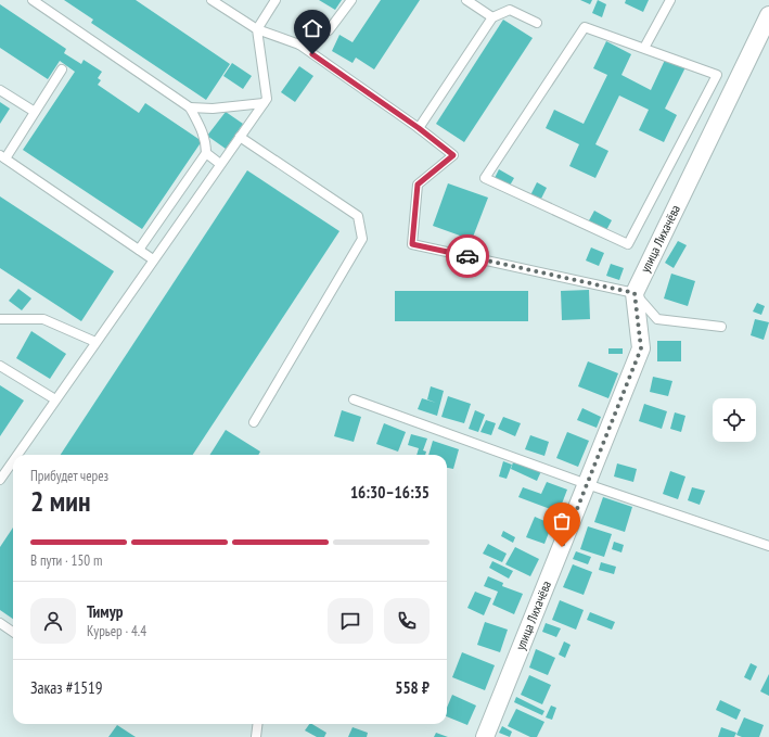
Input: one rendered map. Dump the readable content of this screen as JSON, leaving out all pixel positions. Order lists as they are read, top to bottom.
{
  "streets": {
    "street": ["улица Лихачёва"]
  },
  "page": {
    "heading": ["2 мин", "Прибудет через", "16:30–16:35"],
    "panel": [
      "Тимур",
      "Курьер · 4.4",
      "Заказ #1519",
      "558 ₽"
    ],
    "bar": "В пути · 150 m"
  }
}
